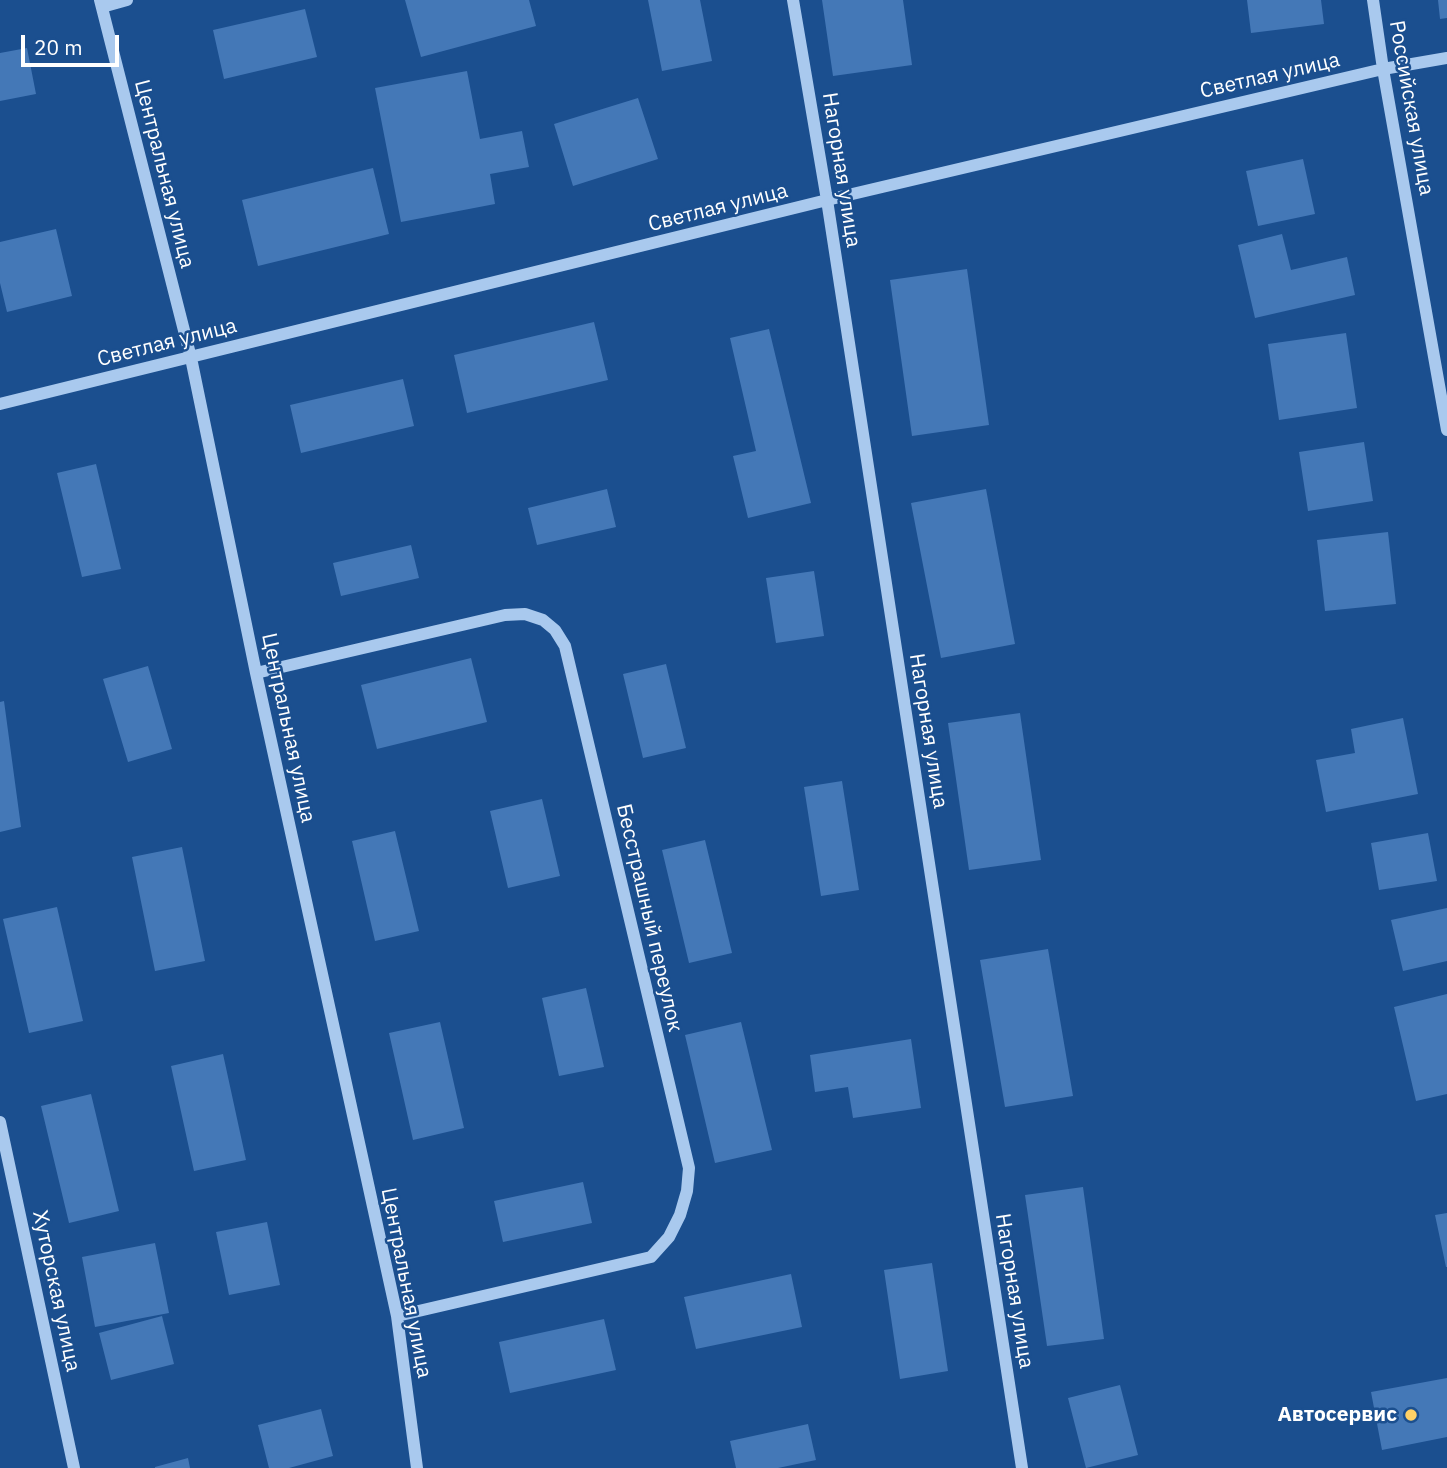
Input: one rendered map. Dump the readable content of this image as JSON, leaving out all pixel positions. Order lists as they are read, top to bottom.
{
  "streets": {
    "street": [
      "Светлая улица",
      "Российская улица",
      "Нагорная улица",
      "Центральная улица",
      "Бесстрашный переулок",
      "Хуторская улица"
    ]
  },
  "crossings": [
    ["Светлая улица", "Российская улица"],
    ["Светлая улица", "Нагорная улица"],
    ["Светлая улица", "Центральная улица"],
    ["Центральная улица", "Бесстрашный переулок"]
  ],
  "places": ["Автосервис"],
  "scale_bar": "20 m"
}
